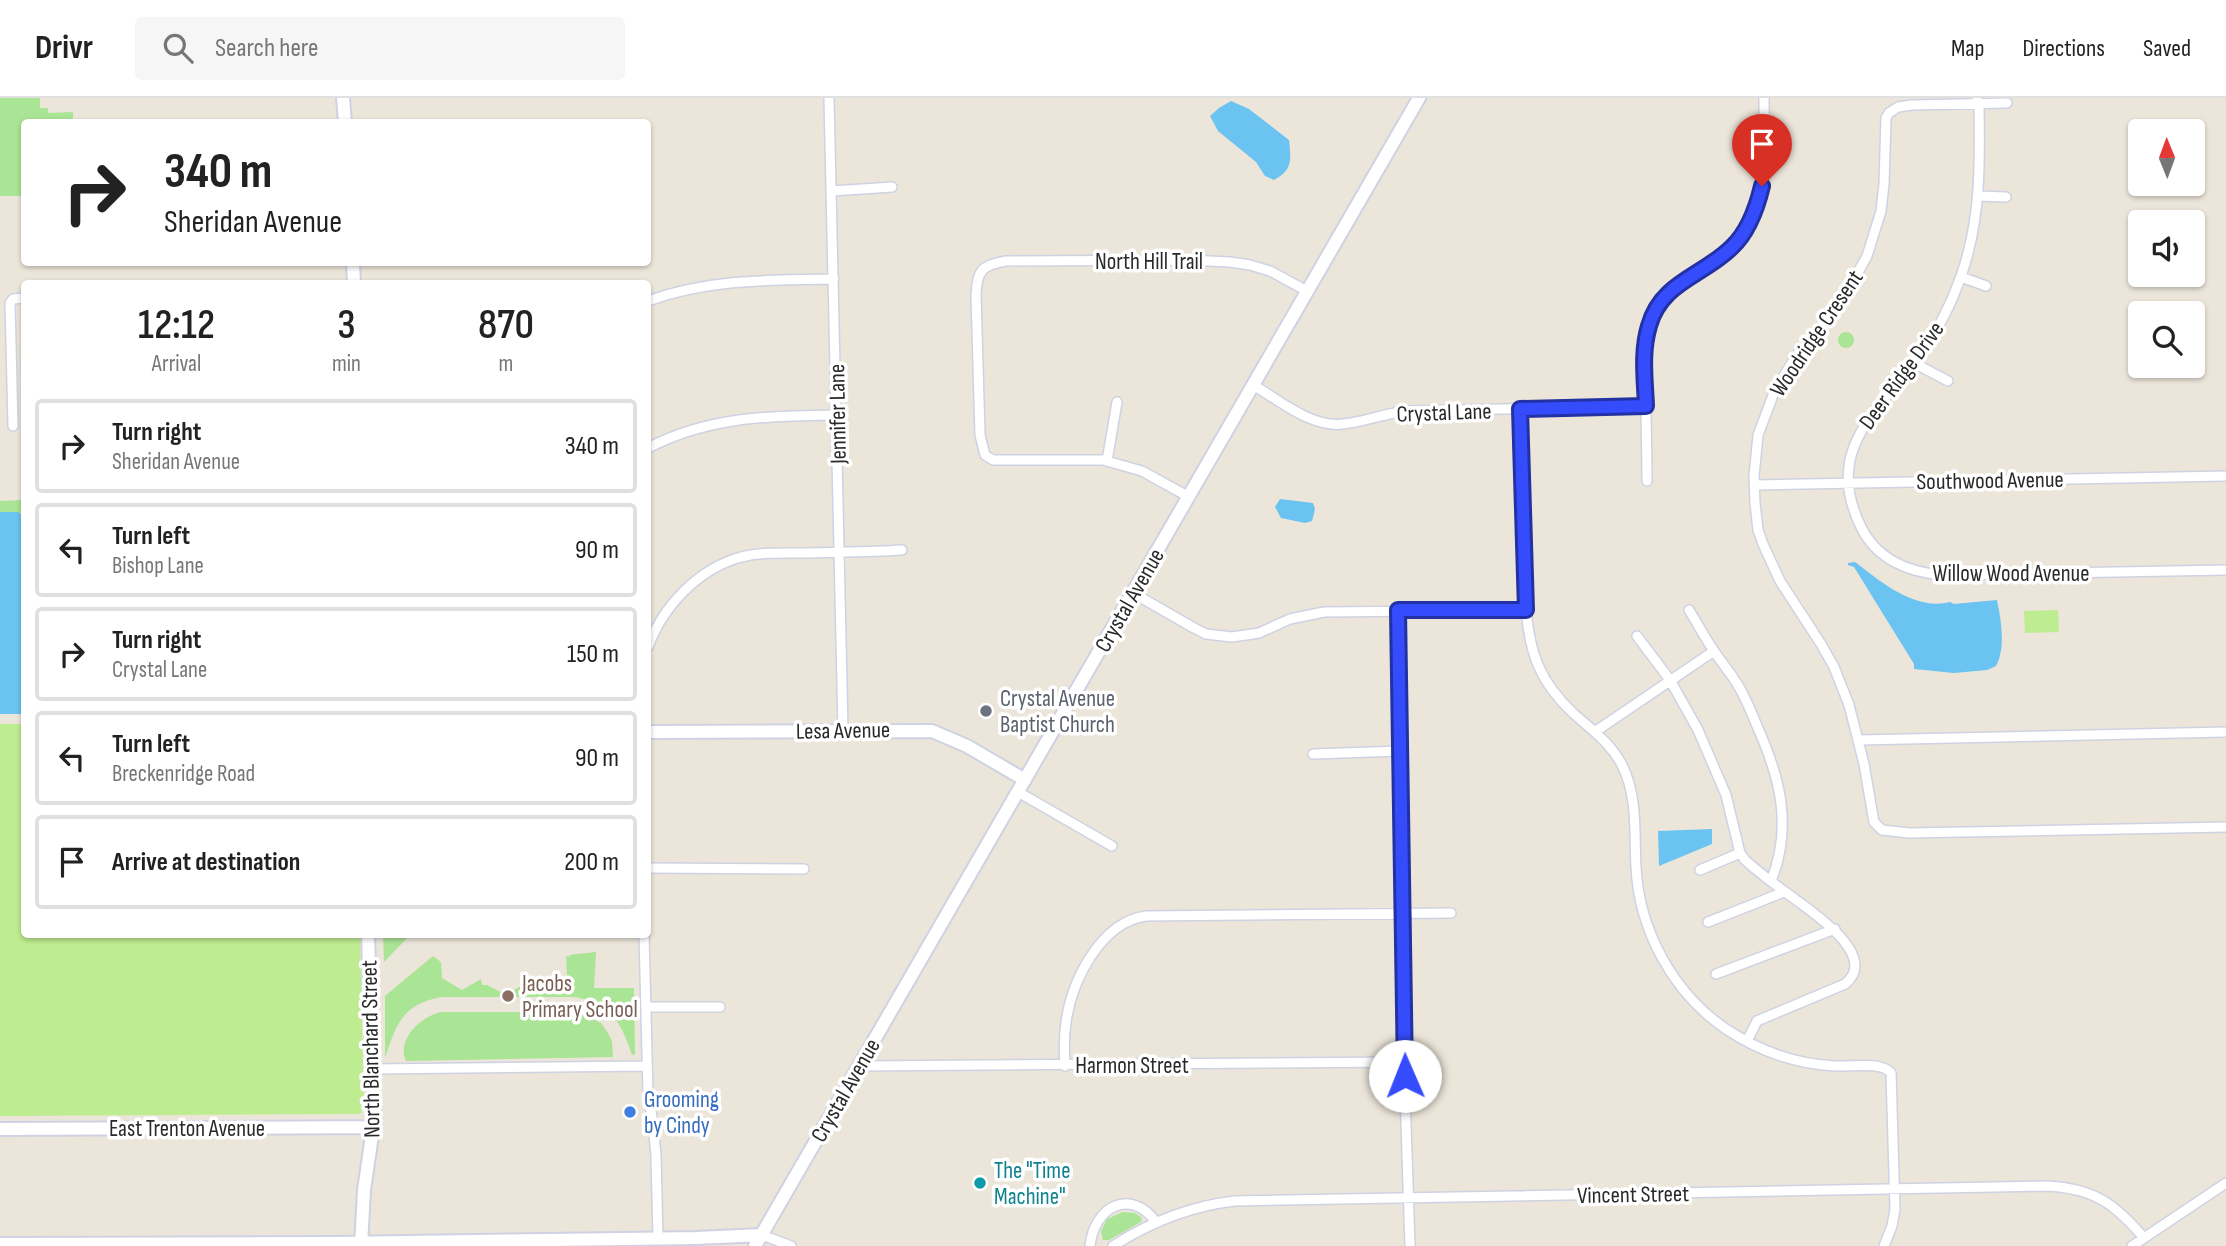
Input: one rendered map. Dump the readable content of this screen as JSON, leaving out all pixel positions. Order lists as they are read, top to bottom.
{
  "streets": {
    "street": [
      "North Hill Trail",
      "Woodridge Cresent",
      "Deer Ridge Drive",
      "Crystal Lane",
      "Jennifer Lane",
      "Southwood Avenue",
      "Willow Wood Avenue",
      "Crystal Avenue",
      "Lesa Avenue",
      "North Blanchard Street",
      "Harmon Street",
      "East Trenton Avenue",
      "Vincent Street"
    ]
  },
  "crossings": [
    ["North Hill Trail", "Crystal Avenue"],
    ["Woodridge Cresent", "Deer Ridge Drive"],
    ["Woodridge Cresent", "Southwood Avenue"],
    ["Deer Ridge Drive", "Southwood Avenue"],
    ["Deer Ridge Drive", "Willow Wood Avenue"],
    ["Crystal Lane", "Crystal Avenue"],
    ["Jennifer Lane", "Lesa Avenue"],
    ["Southwood Avenue", "Willow Wood Avenue"],
    ["Crystal Avenue", "Lesa Avenue"],
    ["Crystal Avenue", "Harmon Street"],
    ["North Blanchard Street", "East Trenton Avenue"]
  ],
  "places": [
    "Crystal Avenue Baptist Church",
    "Jacobs Primary School",
    "Grooming by Cindy",
    "The \"Time Machine\""
  ],
  "north": "top",
  "page": {
    "header": "Drivr",
    "search": "Search here",
    "nav": ["Map", "Directions", "Saved"],
    "turn": ["340 m", "Sheridan Avenue"],
    "eta": [
      "12:12",
      "Arrival",
      "3",
      "min",
      "870",
      "m"
    ],
    "list": [
      {
        "name": "Turn right",
        "note": "Sheridan Avenue",
        "value": "340 m"
      },
      {
        "name": "Turn left",
        "note": "Bishop Lane",
        "value": "90 m"
      },
      {
        "name": "Turn right",
        "note": "Crystal Lane",
        "value": "150 m"
      },
      {
        "name": "Turn left",
        "note": "Breckenridge Road",
        "value": "90 m"
      },
      {
        "name": "Arrive at destination",
        "value": "200 m"
      }
    ]
  }
}
